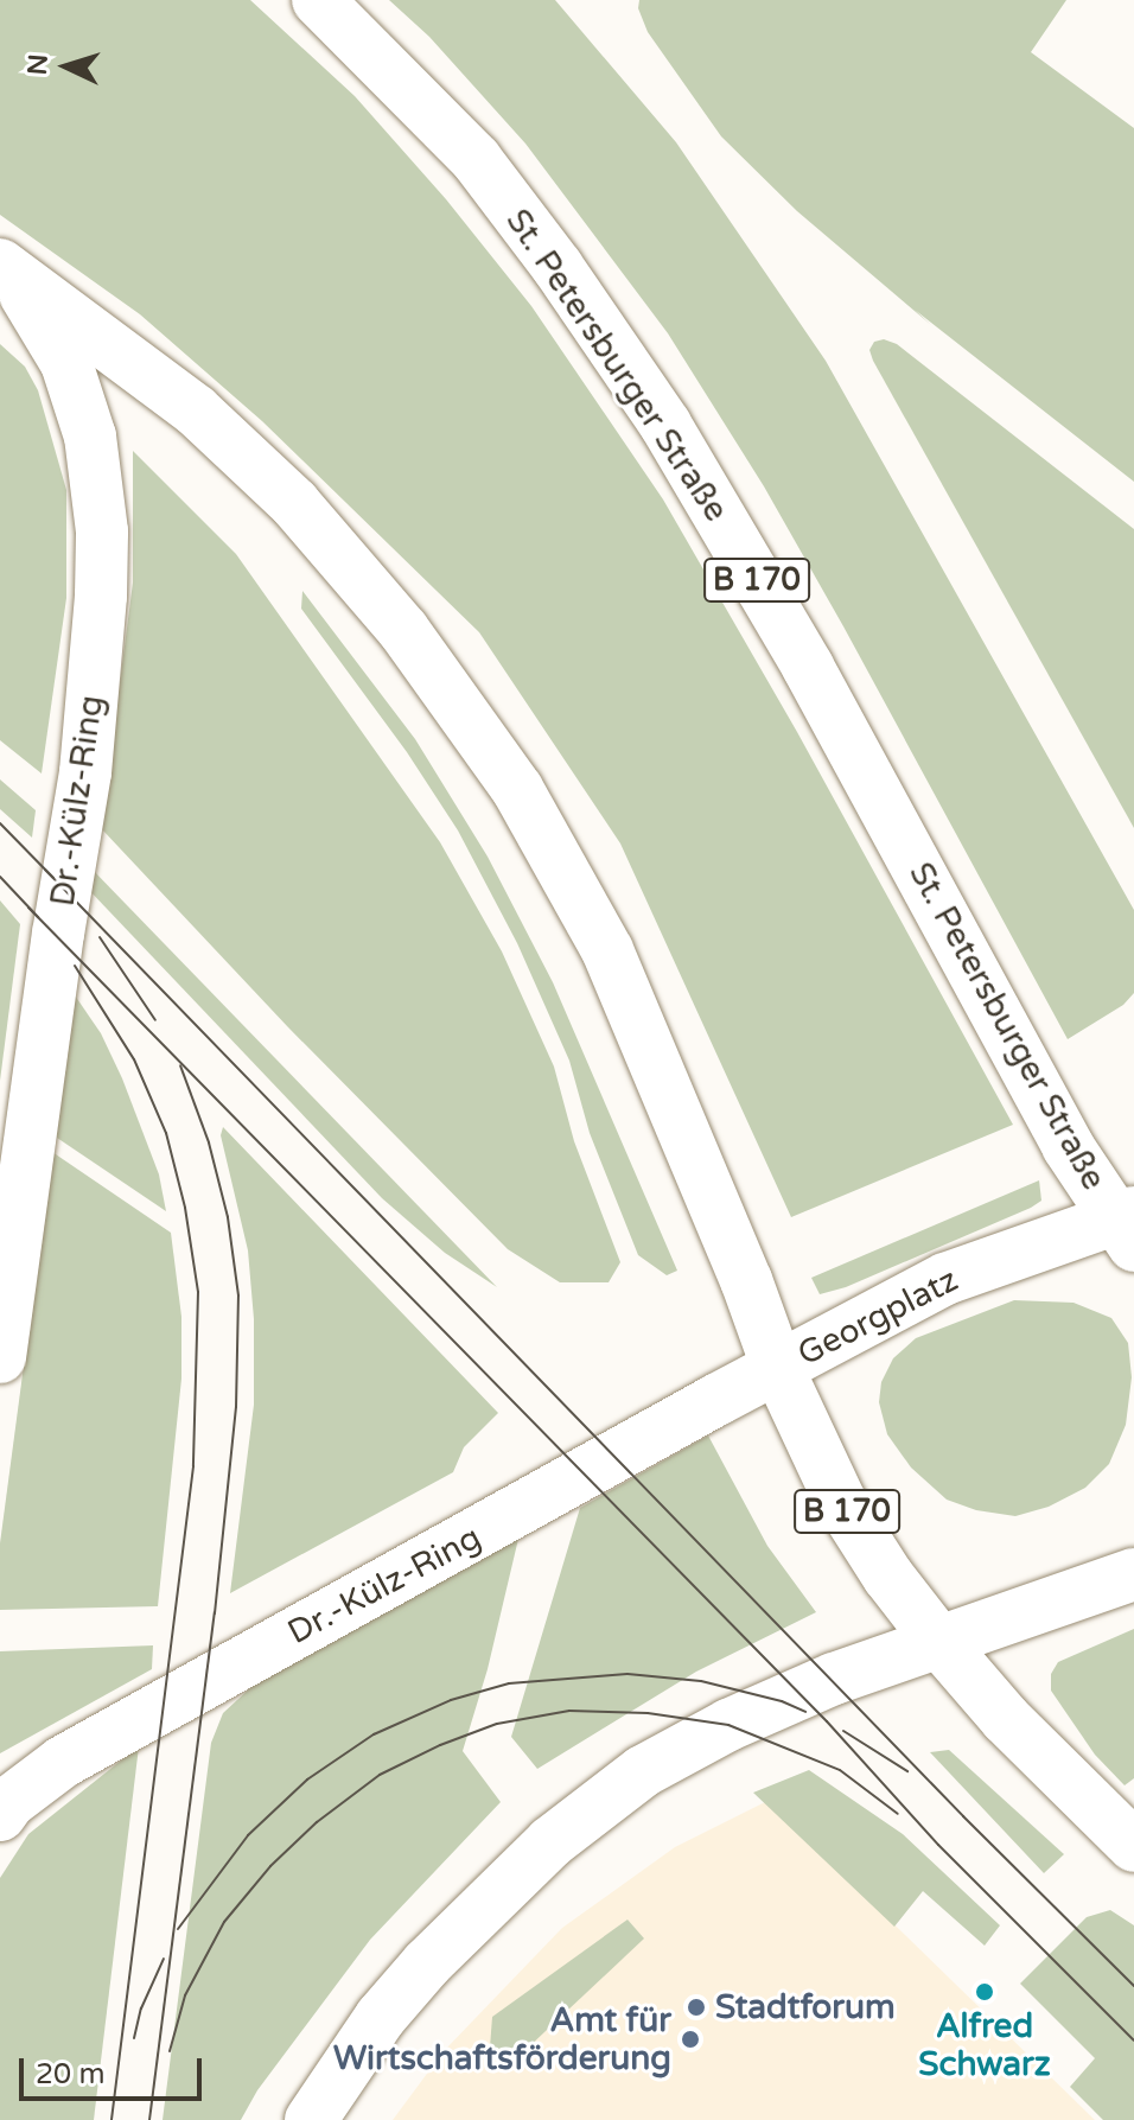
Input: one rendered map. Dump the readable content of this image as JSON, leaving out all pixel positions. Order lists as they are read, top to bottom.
{
  "streets": {
    "main road": [
      "St. Petersburger Straße",
      "B 170",
      "Dr.-Külz-Ring",
      "Georgplatz"
    ]
  },
  "crossings": [
    ["St. Petersburger Straße", "Georgplatz"],
    ["B 170", "Dr.-Külz-Ring"],
    ["B 170", "Georgplatz"],
    ["Dr.-Külz-Ring", "Georgplatz"]
  ],
  "places": ["Alfred Schwarz", "Stadtforum", "Amt für Wirtschaftsförderung"],
  "scale_bar": "20 m",
  "north": "left"
}
